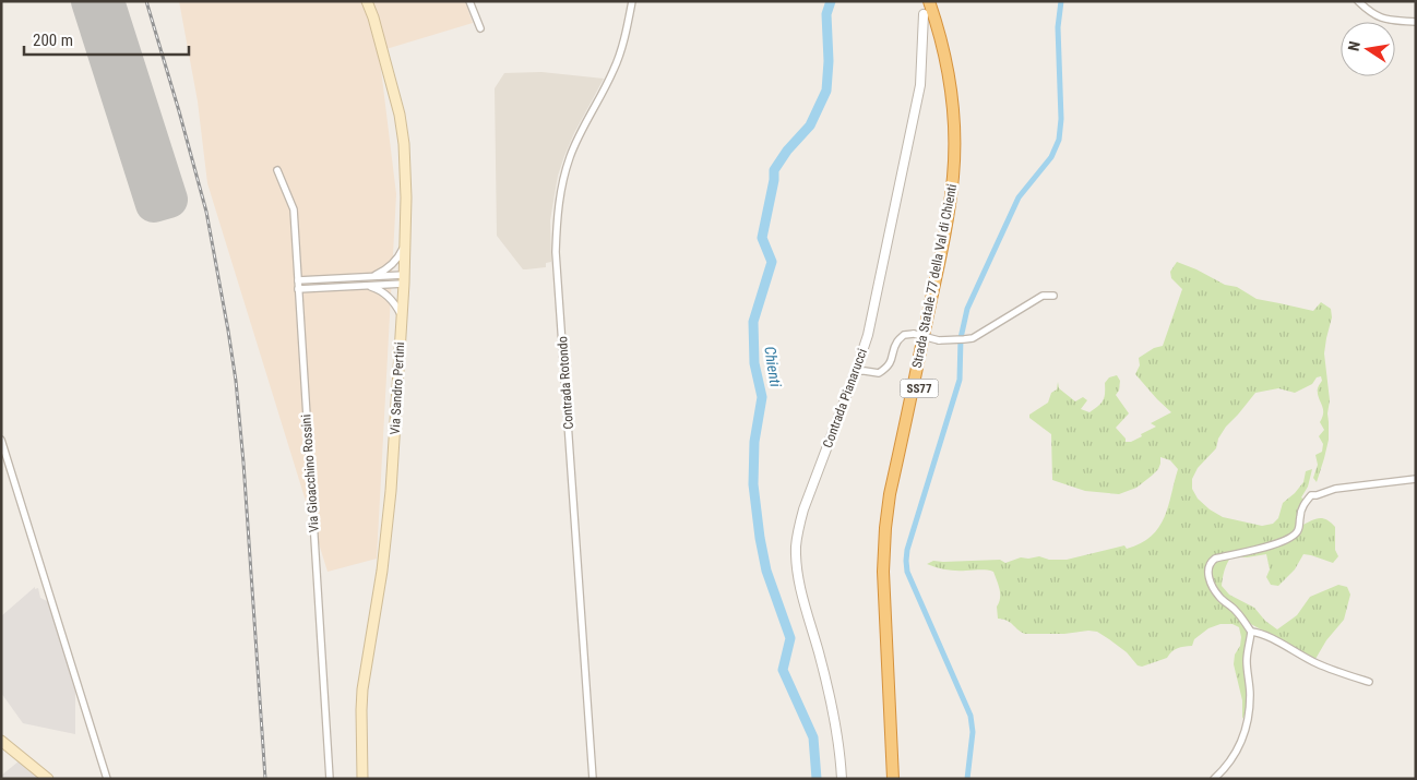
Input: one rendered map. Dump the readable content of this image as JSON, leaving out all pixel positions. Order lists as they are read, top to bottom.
{
  "streets": {
    "highway": ["Strada Statale 77 della Val di Chienti", "SS77"],
    "main road": ["Via Sandro Pertini"],
    "street": ["Contrada Rotondo", "Contrada Pianarucci", "Via Gioacchino Rossini"]
  },
  "water": ["Chienti"],
  "scale_bar": "200 m",
  "north": "left"
}
